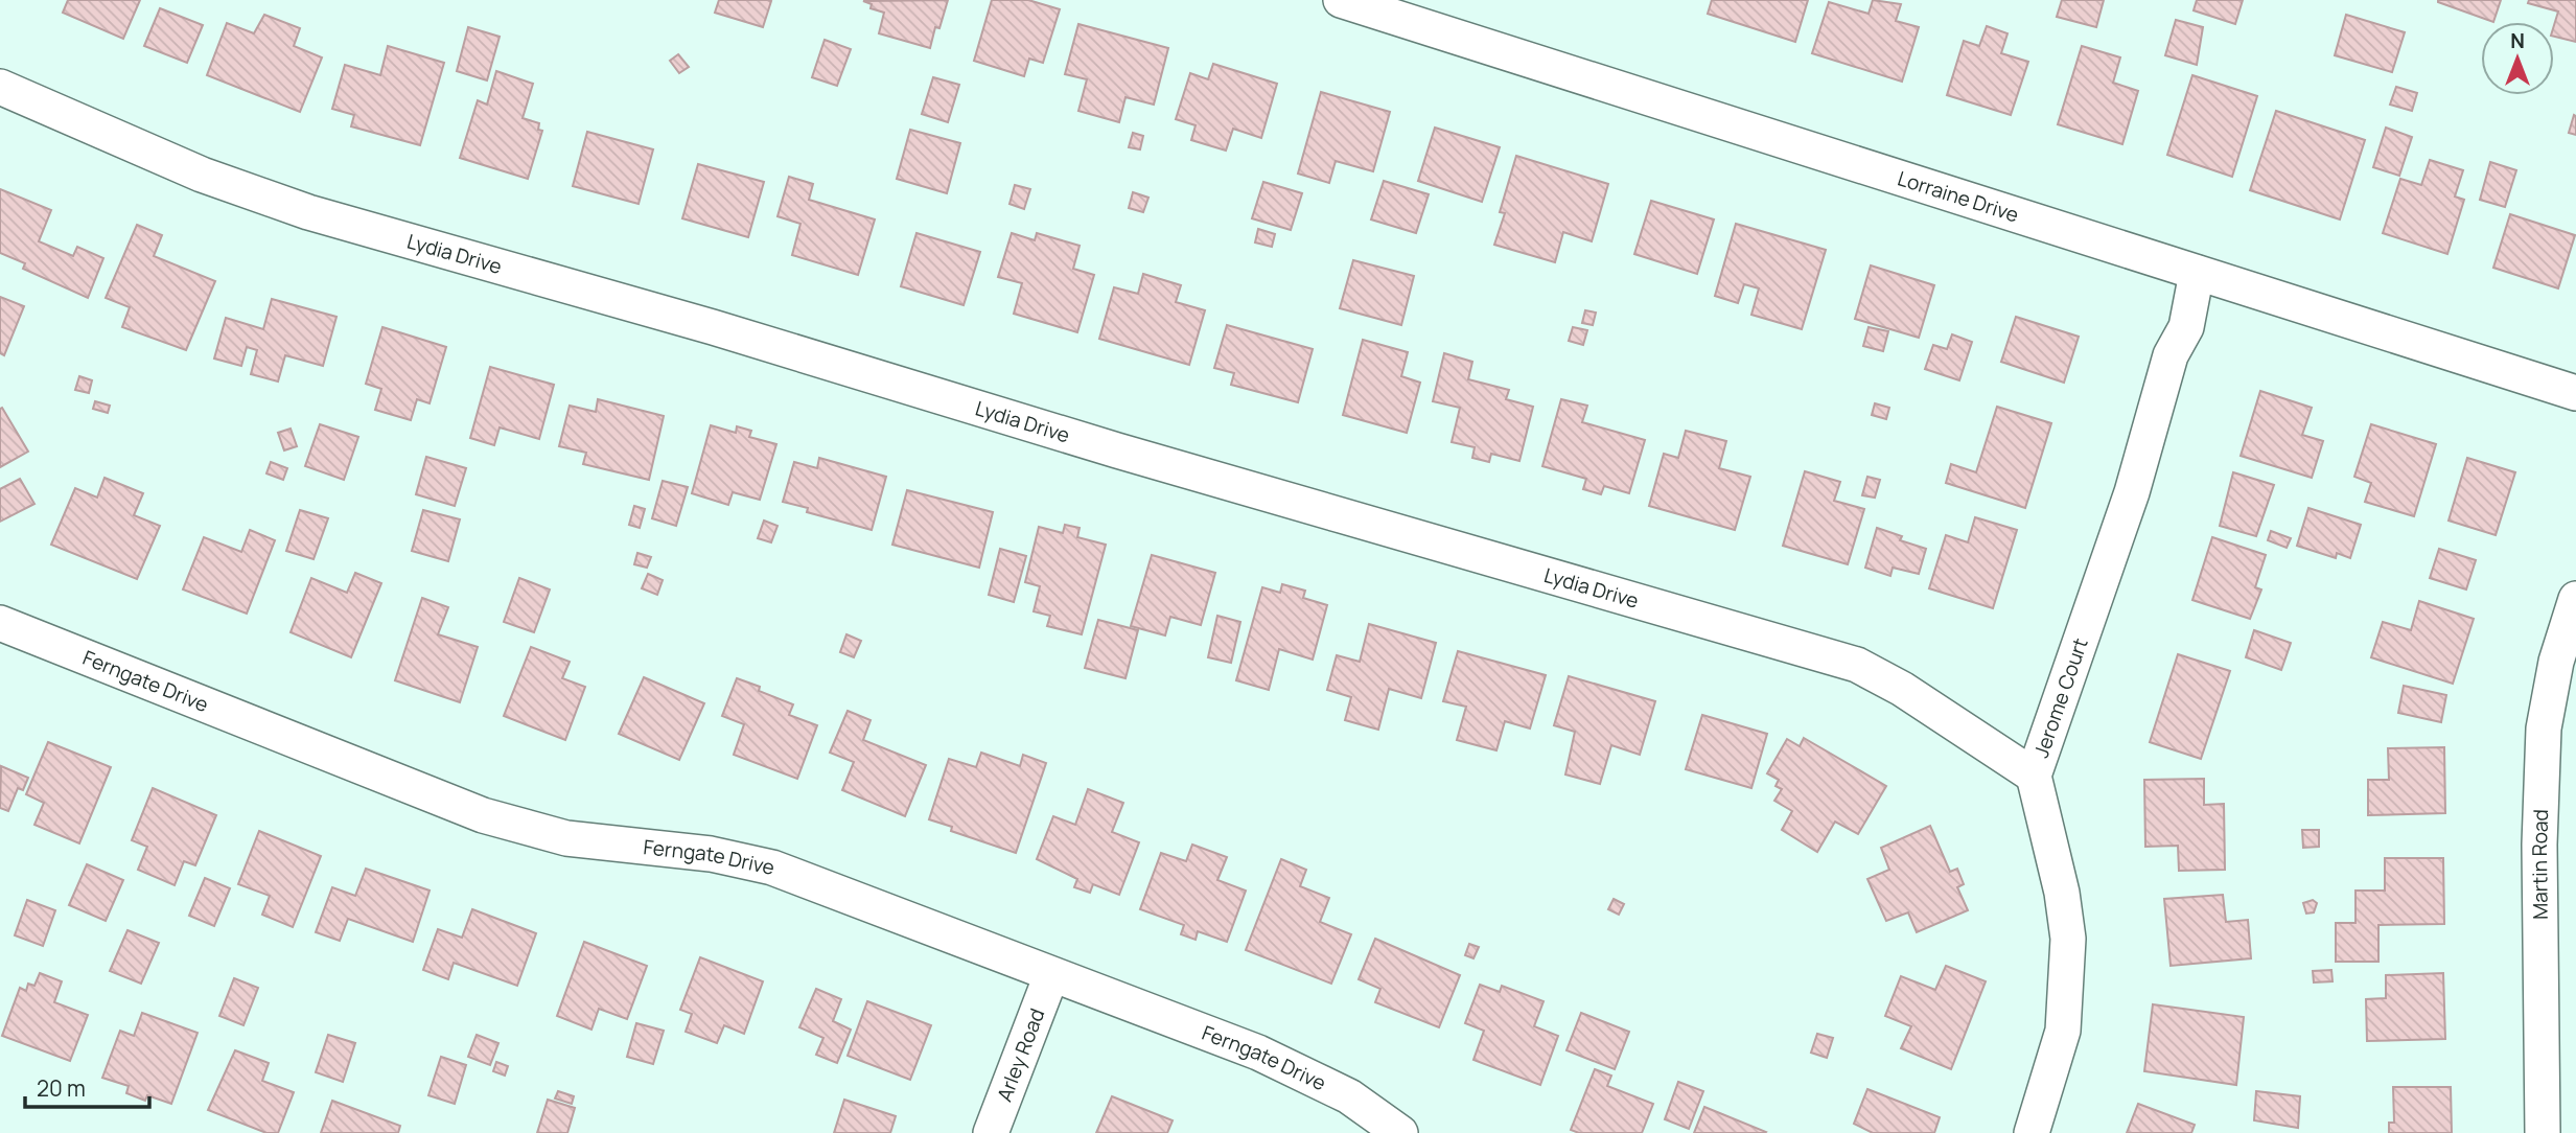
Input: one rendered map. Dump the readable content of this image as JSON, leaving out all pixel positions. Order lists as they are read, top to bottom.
{
  "streets": {
    "street": [
      "Lorraine Drive",
      "Lydia Drive",
      "Ferngate Drive",
      "Jerome Court",
      "Martin Road",
      "Arley Road"
    ]
  },
  "crossings": [
    ["Lorraine Drive", "Jerome Court"],
    ["Lydia Drive", "Jerome Court"],
    ["Ferngate Drive", "Arley Road"]
  ],
  "scale_bar": "20 m",
  "north": "top"
}
